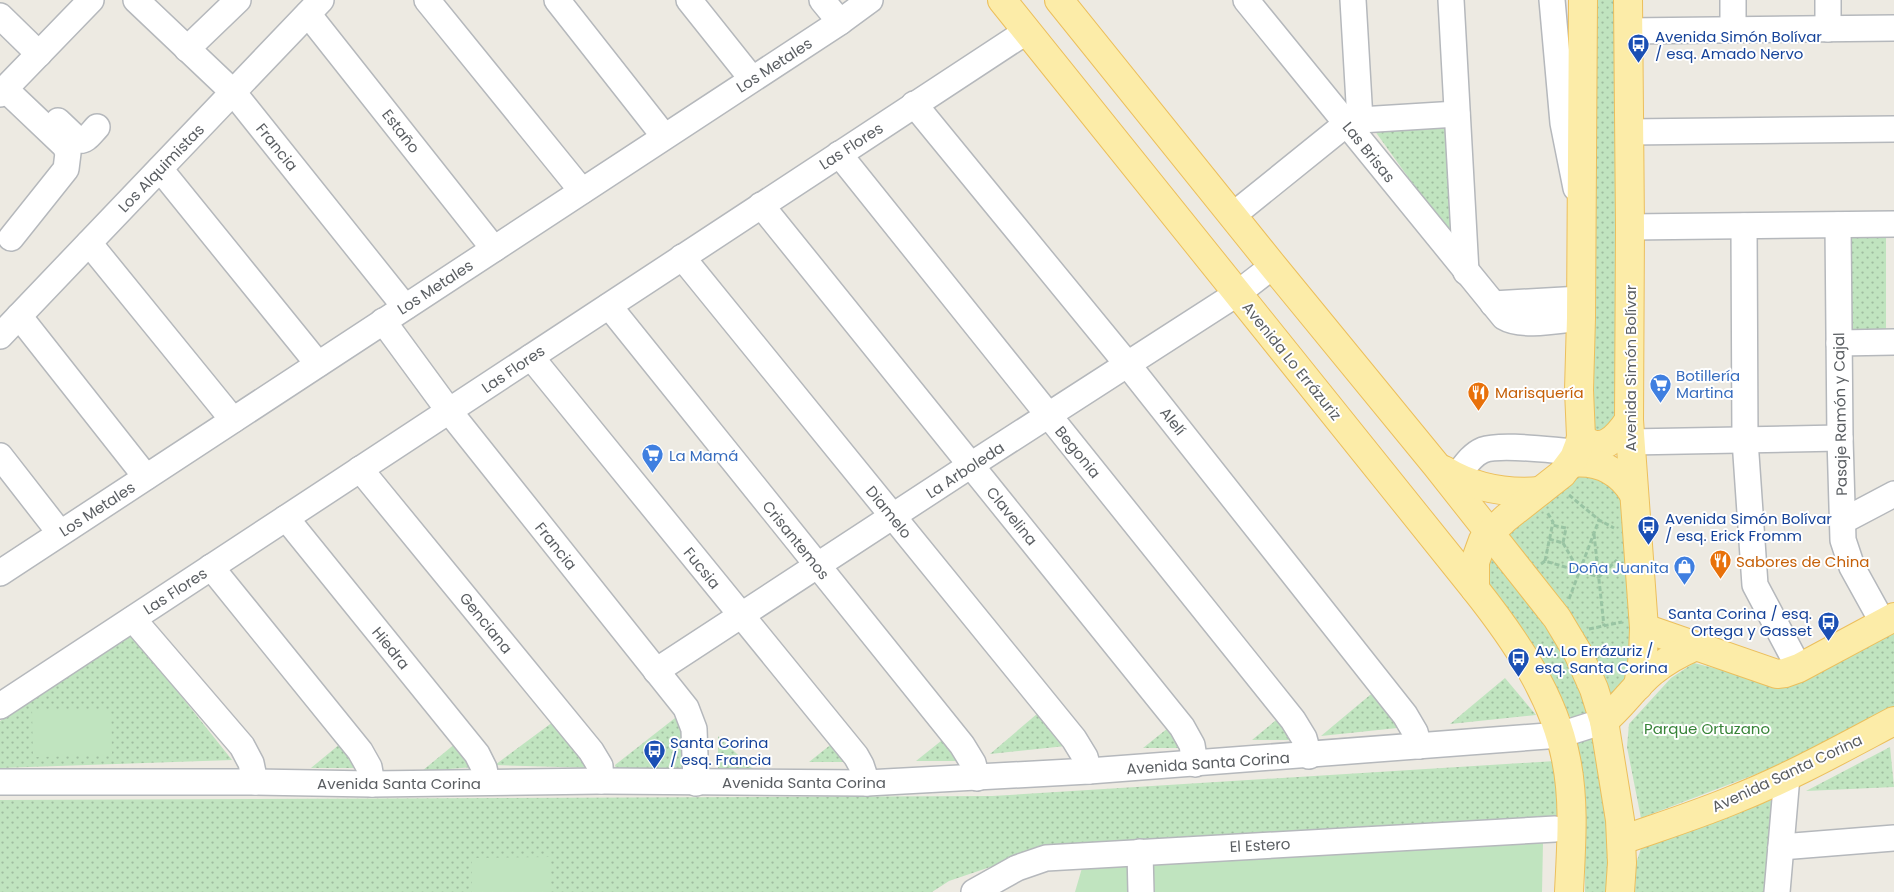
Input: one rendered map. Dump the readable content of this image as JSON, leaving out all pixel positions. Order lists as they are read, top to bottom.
{
  "streets": {
    "main road": ["Avenida Lo Errázuriz", "Avenida Simón Bolívar", "Avenida Santa Corina"],
    "street": [
      "Los Metales",
      "Estaño",
      "Las Flores",
      "Francia",
      "Las Brisas",
      "Los Alquimistas",
      "Pasaje Ramón y Cajal",
      "Alelí",
      "Begonia",
      "La Arboleda",
      "Diamelo",
      "Clavelina",
      "Crisantemos",
      "Fucsia",
      "Genciana",
      "Hiedra",
      "El Estero"
    ]
  },
  "crossings": [
    ["Los Metales", "Estaño"],
    ["Los Metales", "Francia"],
    ["Estaño", "Los Alquimistas"],
    ["Las Flores", "Francia"],
    ["Las Flores", "Avenida Lo Errázuriz"],
    ["Las Flores", "Alelí"],
    ["Las Flores", "Begonia"],
    ["Las Flores", "Diamelo"],
    ["Las Flores", "Clavelina"],
    ["Las Flores", "Crisantemos"],
    ["Las Flores", "Fucsia"],
    ["Las Flores", "Genciana"],
    ["Las Flores", "Hiedra"],
    ["Francia", "Los Alquimistas"],
    ["Francia", "La Arboleda"],
    ["Francia", "Avenida Santa Corina"],
    ["Avenida Lo Errázuriz", "La Arboleda"],
    ["Avenida Lo Errázuriz", "Avenida Santa Corina"],
    ["Alelí", "La Arboleda"],
    ["Alelí", "Avenida Santa Corina"],
    ["Begonia", "La Arboleda"],
    ["Begonia", "Avenida Santa Corina"],
    ["La Arboleda", "Diamelo"],
    ["La Arboleda", "Clavelina"],
    ["La Arboleda", "Crisantemos"],
    ["La Arboleda", "Fucsia"],
    ["Diamelo", "Avenida Santa Corina"],
    ["Clavelina", "Avenida Santa Corina"],
    ["Crisantemos", "Avenida Santa Corina"],
    ["Fucsia", "Avenida Santa Corina"],
    ["Genciana", "Avenida Santa Corina"],
    ["Hiedra", "Avenida Santa Corina"]
  ],
  "parks": ["Parque Ortuzano"],
  "places": {
    "bus stop": [
      "Avenida Simón Bolívar / esq. Amado Nervo",
      "Avenida Simón Bolívar / esq. Erick Fromm",
      "Santa Corina / esq. Ortega y Gasset",
      "Av. Lo Errázuriz / esq. Santa Corina",
      "Santa Corina / esq. Francia"
    ],
    "supermarket": ["Botillería Martina", "La Mamá"],
    "restaurant": ["Marisquería", "Sabores de China"],
    "shop": ["Doña Juanita"]
  }
}
